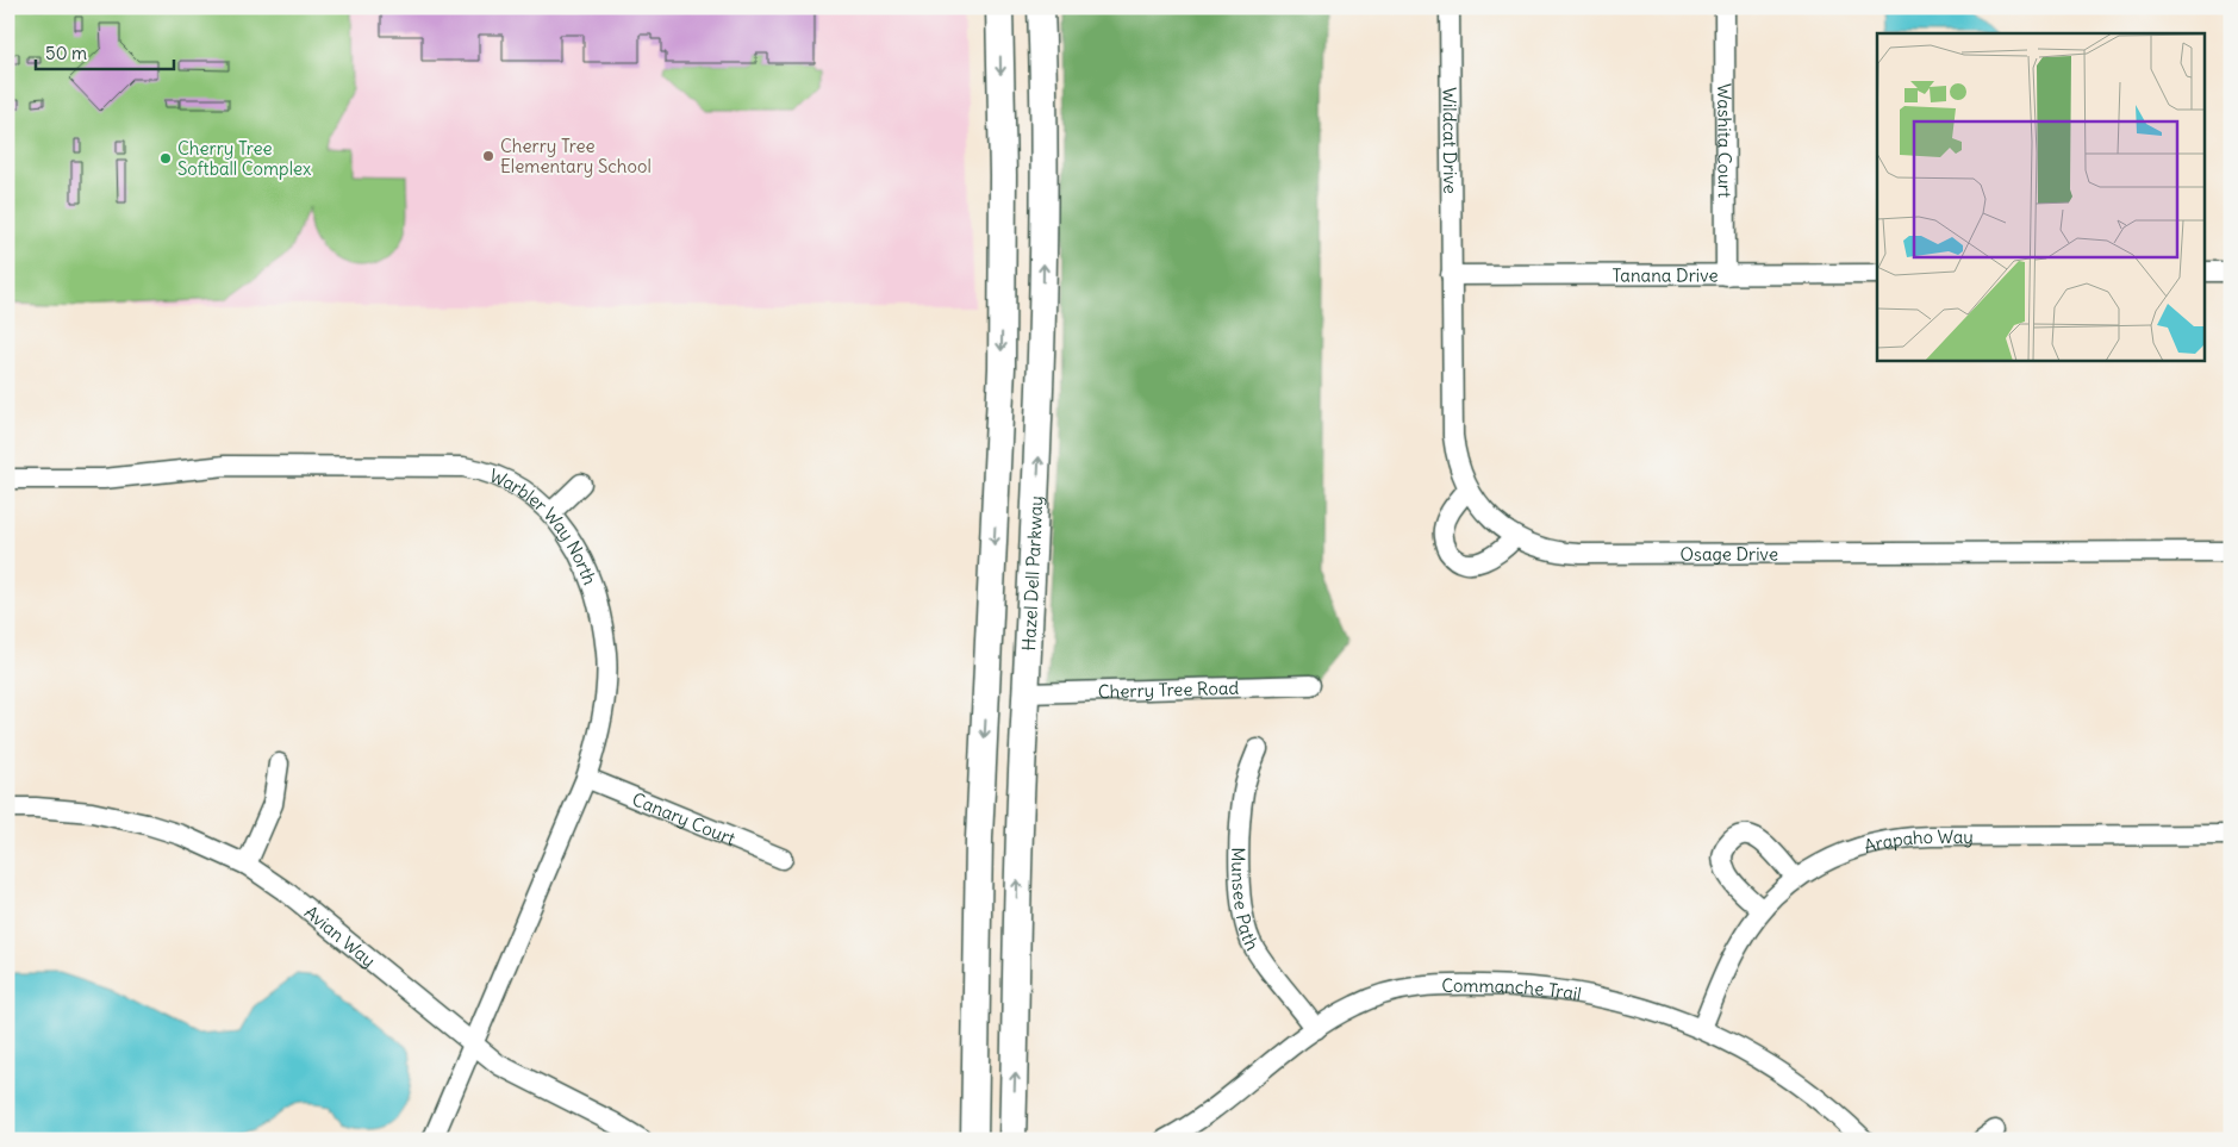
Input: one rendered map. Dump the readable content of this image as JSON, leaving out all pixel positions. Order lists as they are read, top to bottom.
{
  "streets": {
    "main road": ["Hazel Dell Parkway"],
    "street": [
      "Wildcat Drive",
      "Washita Court",
      "Tanana Drive",
      "Warbler Way North",
      "Osage Drive",
      "Cherry Tree Road",
      "Canary Court",
      "Arapaho Way",
      "Munsee Path",
      "Avian Way",
      "Commanche Trail"
    ]
  },
  "crossings": [
    ["Wildcat Drive", "Tanana Drive"],
    ["Wildcat Drive", "Osage Drive"],
    ["Washita Court", "Tanana Drive"],
    ["Tanana Drive", "Osage Drive"],
    ["Warbler Way North", "Canary Court"],
    ["Warbler Way North", "Avian Way"],
    ["Hazel Dell Parkway", "Cherry Tree Road"],
    ["Arapaho Way", "Commanche Trail"],
    ["Munsee Path", "Commanche Trail"]
  ],
  "places": ["Cherry Tree Elementary School", "Cherry Tree Softball Complex"],
  "scale_bar": "50 m"
}
